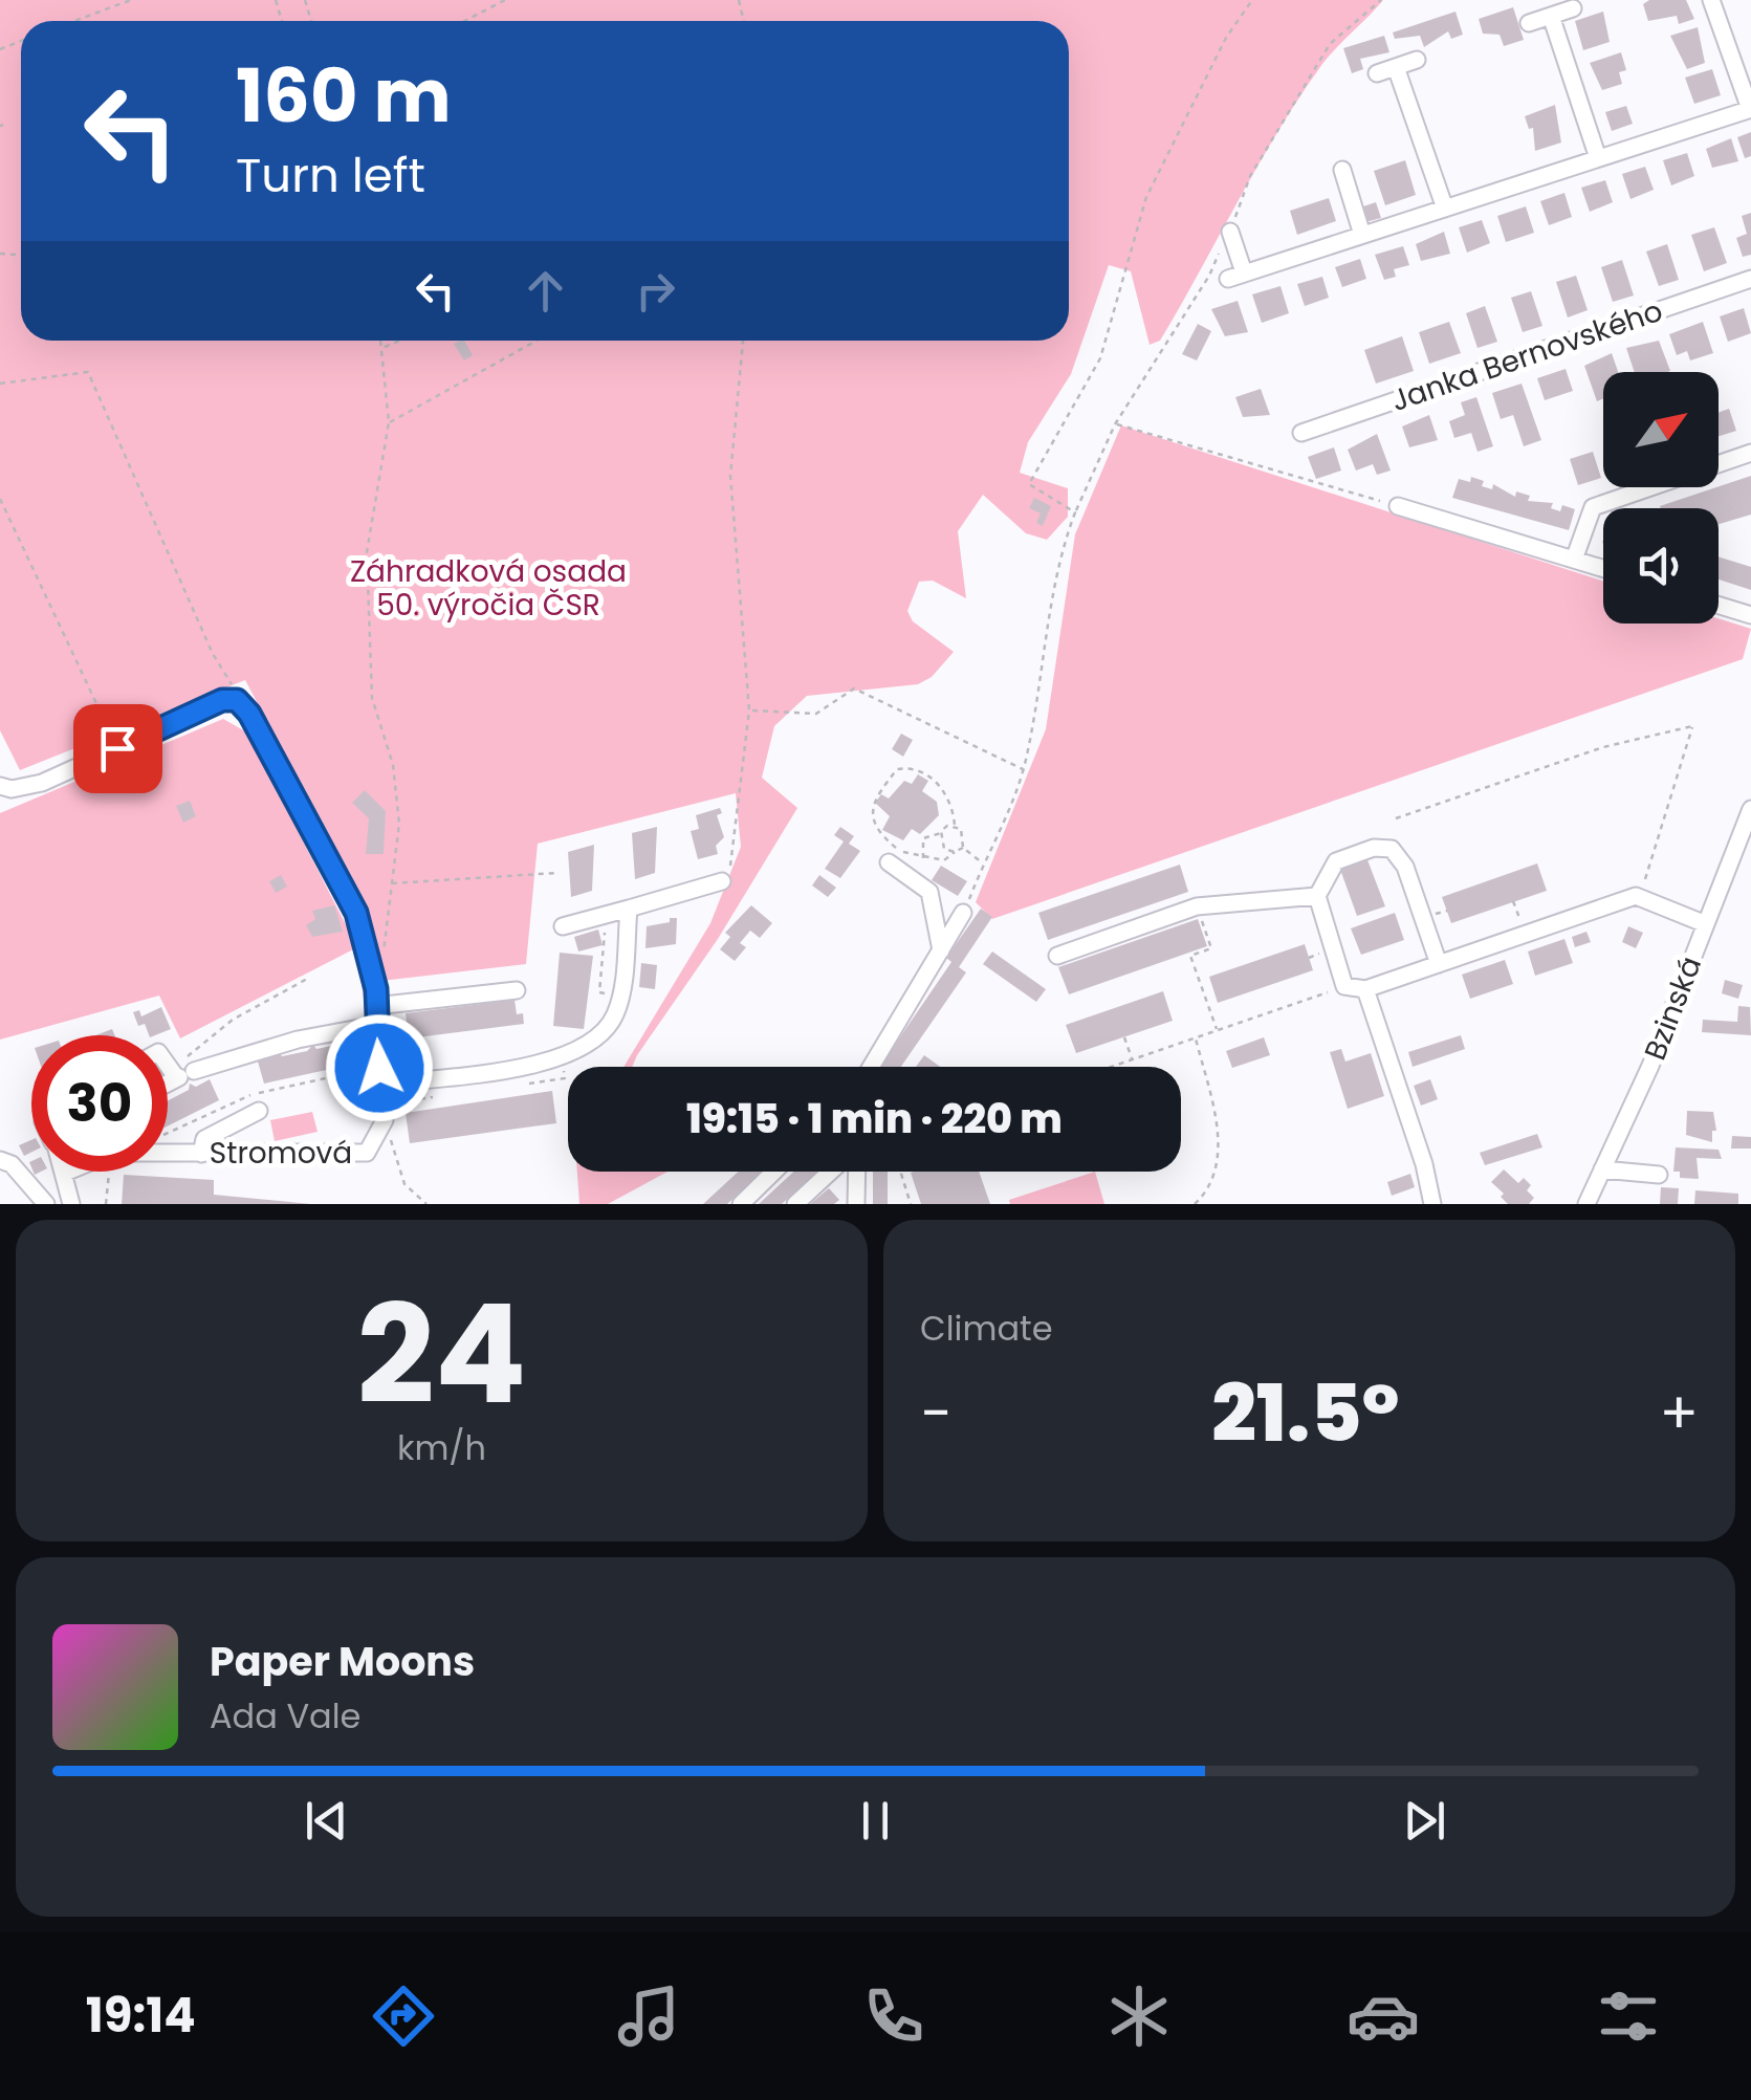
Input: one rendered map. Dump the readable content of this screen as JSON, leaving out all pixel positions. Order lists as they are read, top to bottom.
{
  "streets": {
    "street": ["Janka Bernovského", "Bzinská", "Stromová"]
  },
  "parks": ["Záhradková osada 50. výročia ČSR"],
  "north": "top right",
  "page": {
    "turn": ["160 m", "Turn left"],
    "limit": "30",
    "trip": "19:15 · 1 min · 220 m",
    "tile": [
      ["24", "km/h"],
      "Climate"
    ],
    "heat": ["−", "21.5°", "+"],
    "song": ["Paper Moons", "Ada Vale"],
    "tabs": "19:14"
  }
}
